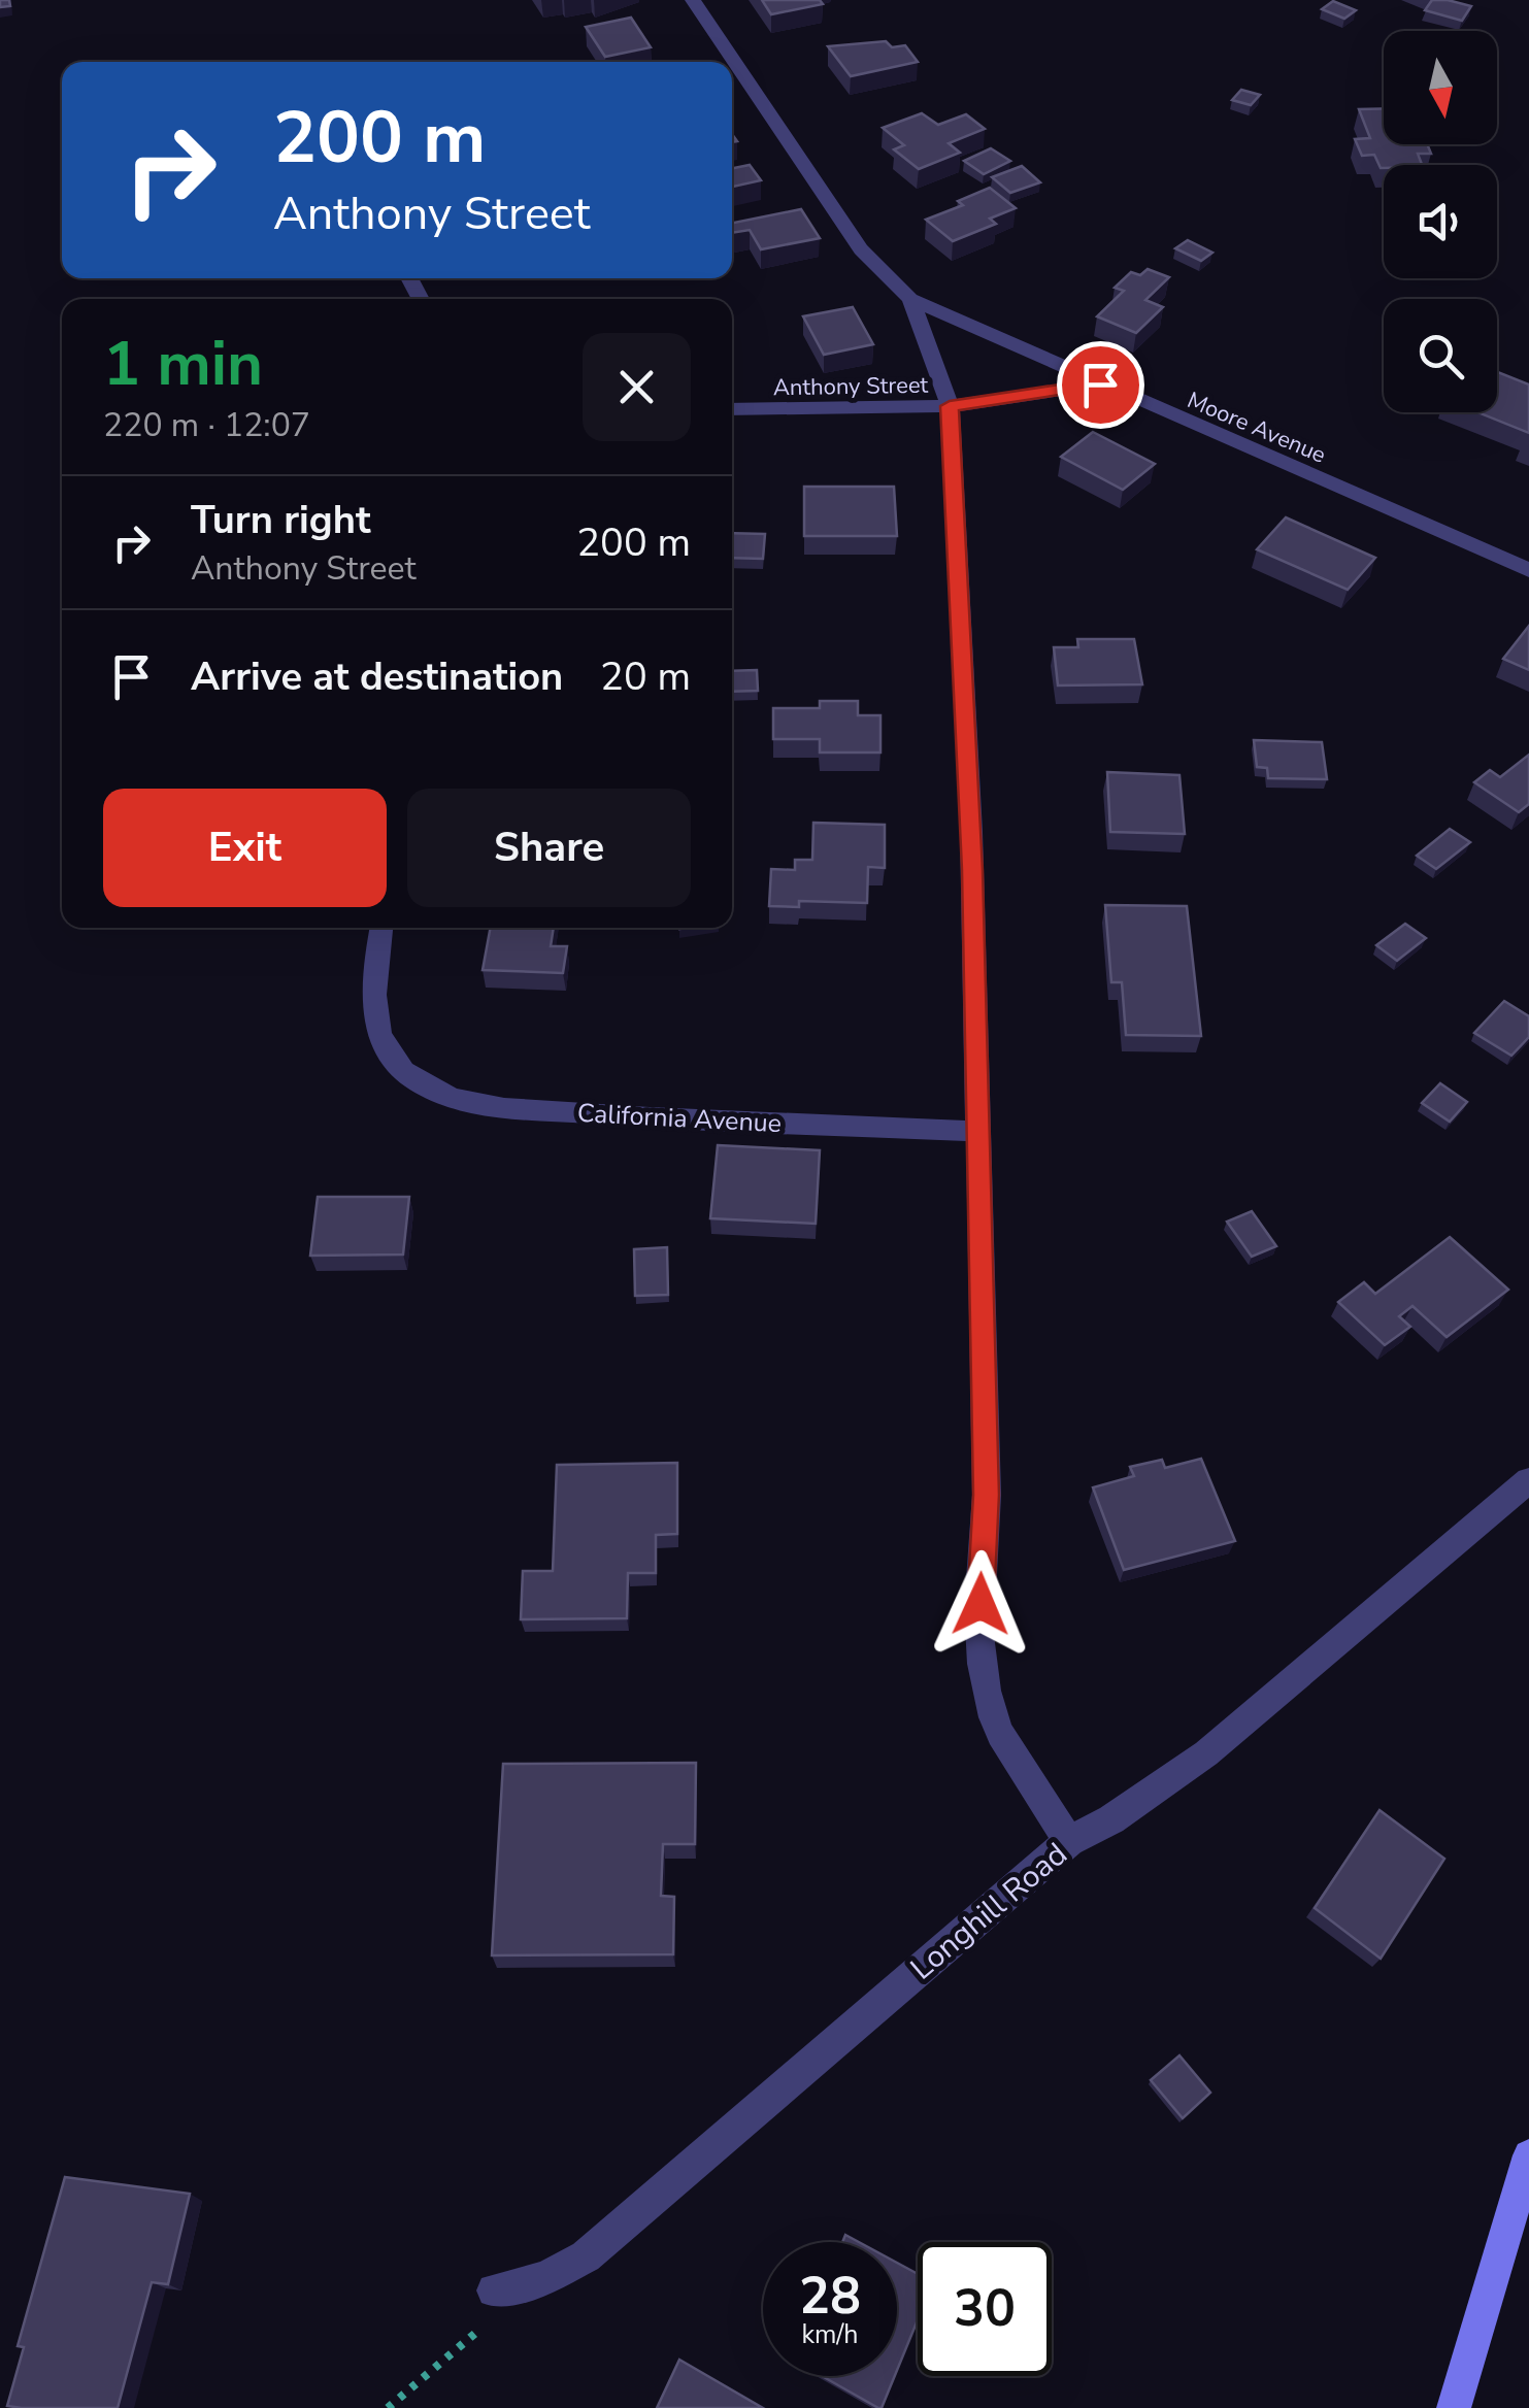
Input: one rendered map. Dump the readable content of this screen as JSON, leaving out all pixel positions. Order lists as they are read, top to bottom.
{
  "streets": {
    "street": [
      "Anthony Street",
      "Moore Avenue",
      "California Avenue",
      "Longhill Road"
    ]
  },
  "crossings": [
    ["Anthony Street", "Moore Avenue"]
  ],
  "north": "bottom",
  "page": {
    "turn": ["200 m", "Anthony Street"],
    "heading": ["1 min", "220 m · 12:07"],
    "list": [
      {
        "name": "Turn right",
        "note": "Anthony Street",
        "value": "200 m"
      },
      {
        "name": "Arrive at destination",
        "value": "20 m"
      }
    ],
    "buttons": ["Exit", "Share"],
    "speed": "28 km/h",
    "limit": "30"
  }
}
